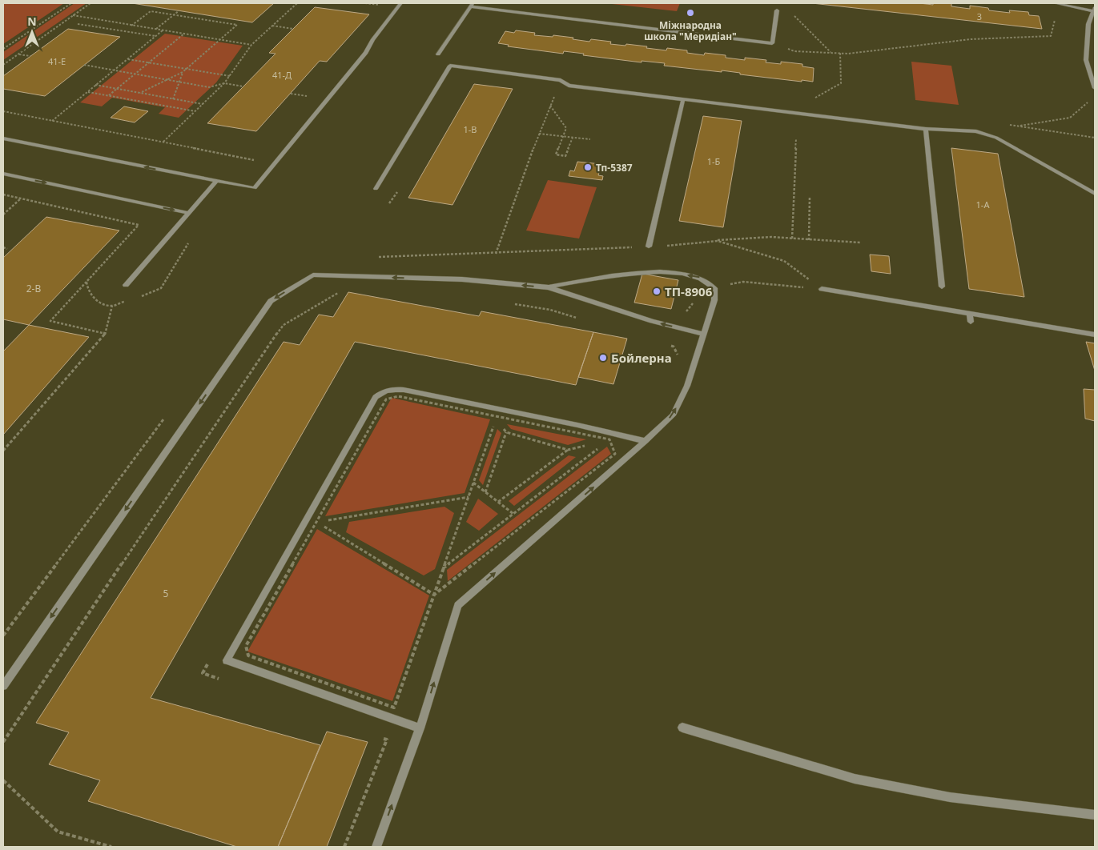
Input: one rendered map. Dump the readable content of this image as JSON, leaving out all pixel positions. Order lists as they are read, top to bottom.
{
  "places": [
    "Міжнародна школа \"Меридіан\"",
    "Тп-5387",
    "ТП-8906",
    "Бойлерна"
  ],
  "house_numbers": [
    "3",
    "41-Е",
    "41-Д",
    "1-В",
    "1-Б",
    "1-А",
    "2-В",
    "5"
  ],
  "north": "top"
}
